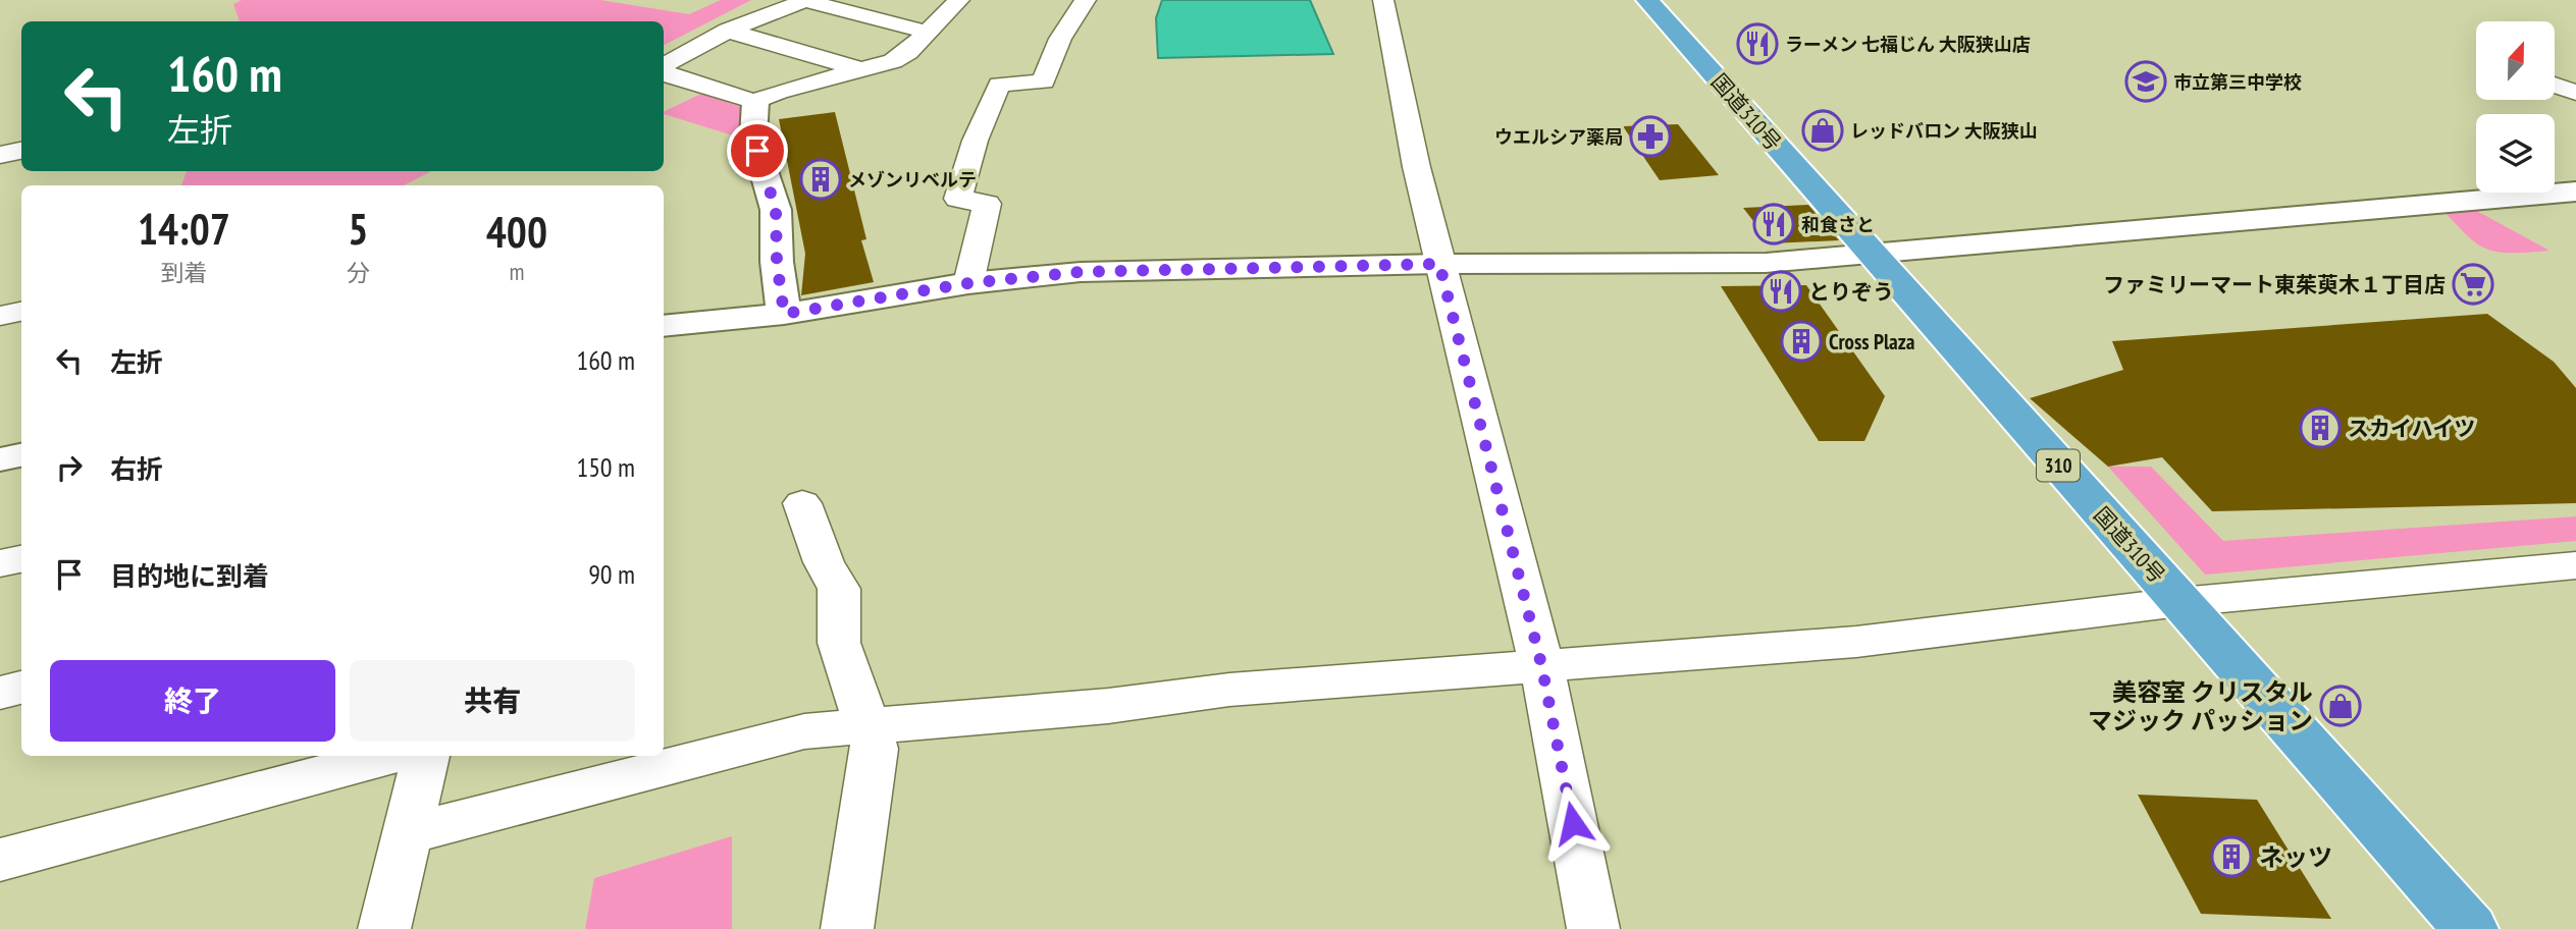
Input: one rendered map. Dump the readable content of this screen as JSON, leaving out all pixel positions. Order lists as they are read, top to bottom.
{
  "streets": {
    "highway": ["国道310号", "310"]
  },
  "places": {
    "restaurant": ["ラーメン 七福じん 大阪狭山店", "和食さと", "とりぞう"],
    "school or university": ["市立第三中学校"],
    "shop": ["レッドバロン 大阪狭山", "美容室 クリスタル マジック パッション"],
    "pharmacy": ["ウエルシア薬局"],
    "building": [
      "メゾンリベルテ",
      "Cross Plaza",
      "スカイハイツ",
      "ネッツ"
    ],
    "supermarket": ["ファミリーマート東茱萸木１丁目店"]
  },
  "north": "top",
  "page": {
    "turn": ["160 m", "左折"],
    "eta": [
      "14:07",
      "到着",
      "5",
      "分",
      "400",
      "m"
    ],
    "list": [
      {
        "name": "左折",
        "value": "160 m"
      },
      {
        "name": "右折",
        "value": "150 m"
      },
      {
        "name": "目的地に到着",
        "value": "90 m"
      }
    ],
    "buttons": ["終了", "共有"]
  }
}
